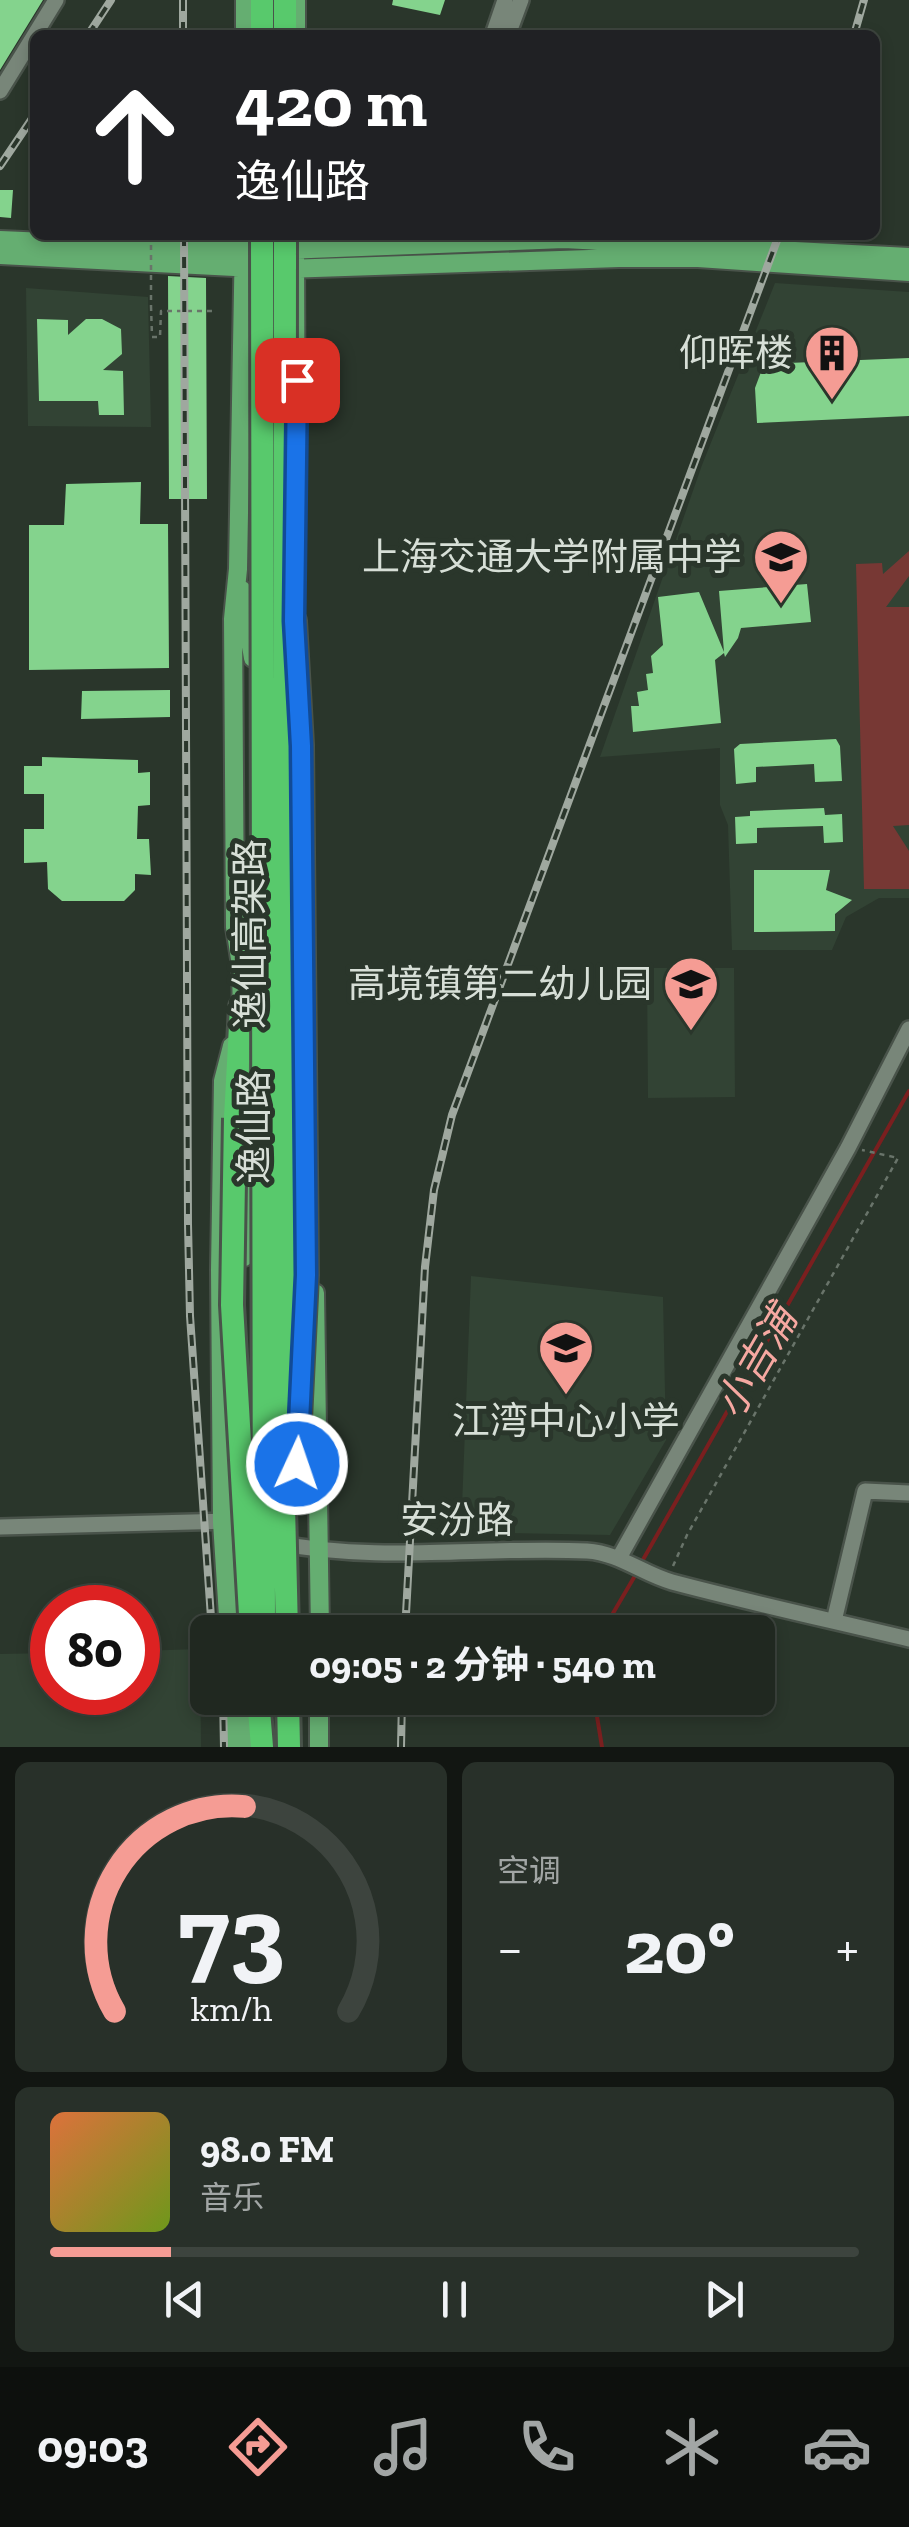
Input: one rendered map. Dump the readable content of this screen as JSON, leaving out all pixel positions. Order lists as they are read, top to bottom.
{
  "streets": {
    "highway": ["逸仙高架路"],
    "main road": ["逸仙路"],
    "street": ["安汾路"]
  },
  "crossings": [
    ["逸仙高架路", "逸仙路"],
    ["逸仙路", "安汾路"]
  ],
  "water": ["小吉浦"],
  "places": {
    "building": ["仰晖楼"],
    "school or university": ["上海交通大学附属中学", "高境镇第二幼儿园", "江湾中心小学"]
  },
  "page": {
    "turn": ["420 m", "逸仙路"],
    "limit": "80",
    "trip": "09:05 · 2 分钟 · 540 m",
    "tile": "空调",
    "heat": ["−", "20°", "+"],
    "song": ["98.0 FM", "音乐"],
    "tabs": "09:03",
    "gauge": ["73", "km/h"]
  }
}
